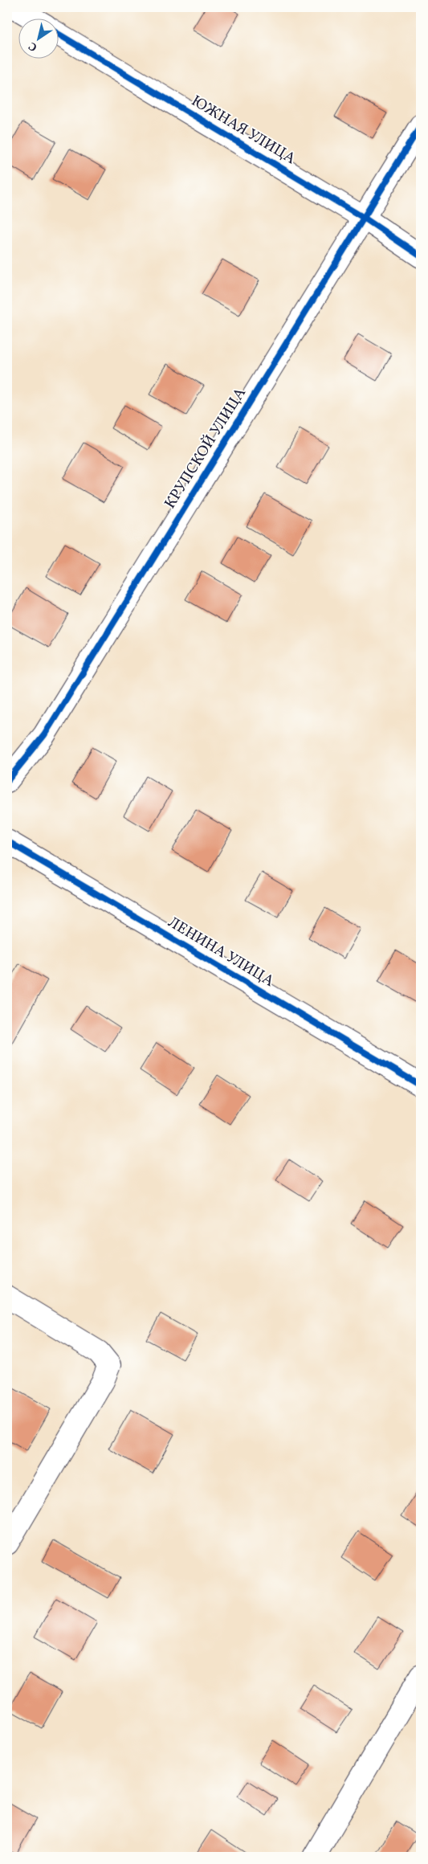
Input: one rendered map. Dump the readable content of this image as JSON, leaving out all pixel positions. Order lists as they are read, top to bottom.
{
  "streets": {
    "street": ["ЮЖНАЯ УЛИЦА", "КРУПСКОЙ УЛИЦА", "ЛЕНИНА УЛИЦА"]
  },
  "crossings": [
    ["ЮЖНАЯ УЛИЦА", "КРУПСКОЙ УЛИЦА"]
  ],
  "north": "bottom left"
}
